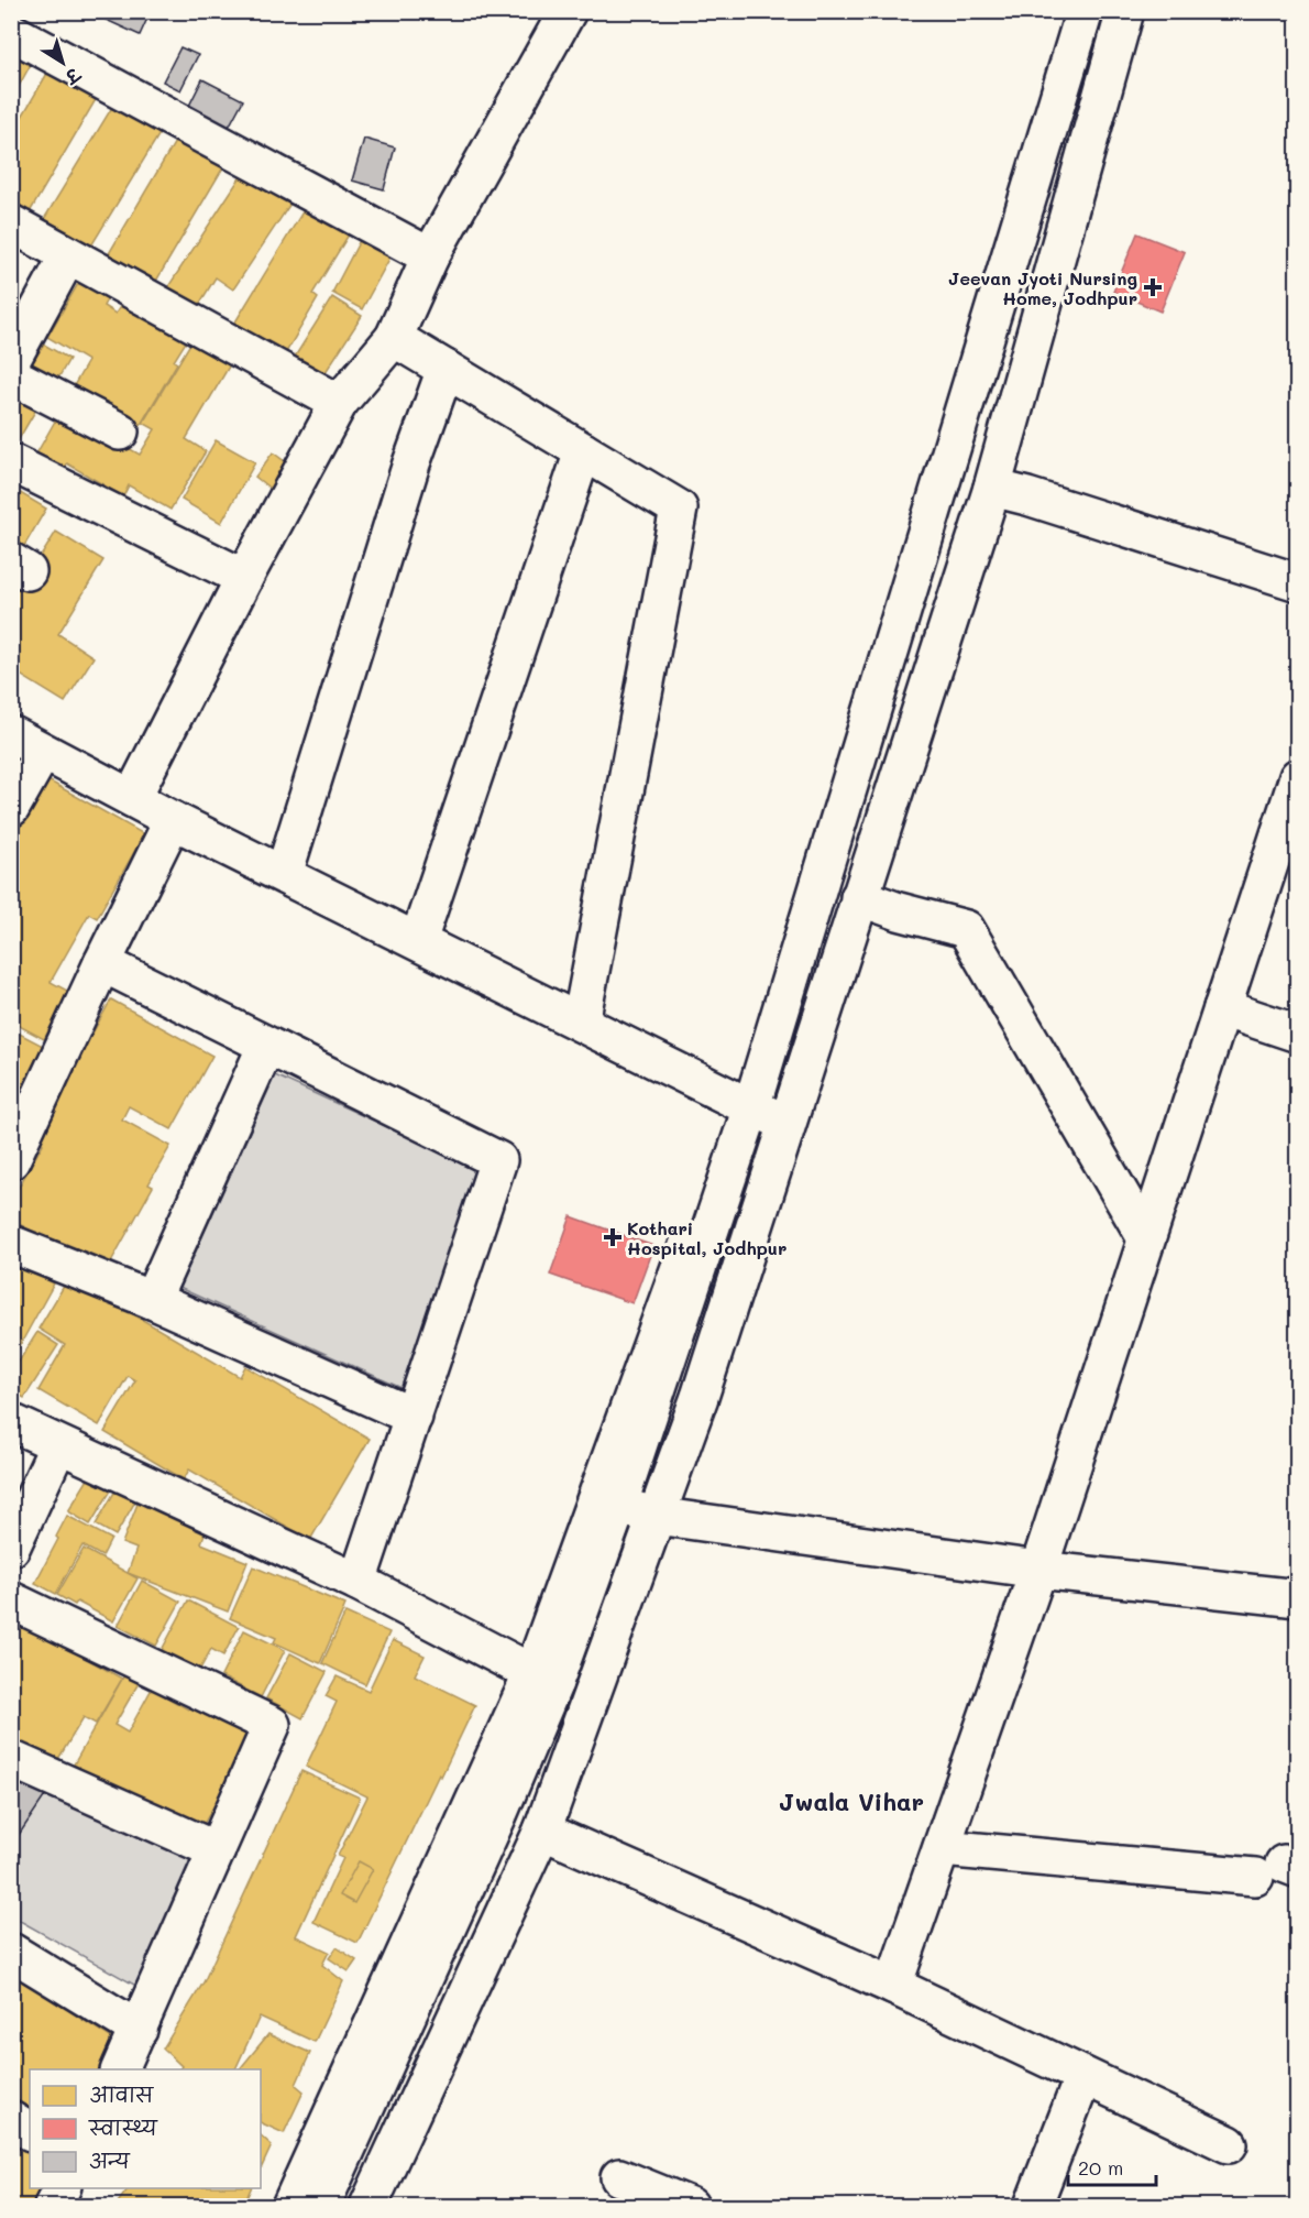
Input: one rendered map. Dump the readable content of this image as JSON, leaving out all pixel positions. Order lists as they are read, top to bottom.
{
  "districts": ["Jwala Vihar"],
  "places": {
    "health": ["Jeevan Jyoti Nursing Home, Jodhpur", "Kothari Hospital, Jodhpur"]
  },
  "legend": ["आवास", "स्वास्थ्य", "अन्य"],
  "scale_bar": "20 m",
  "north": "bottom right"
}
